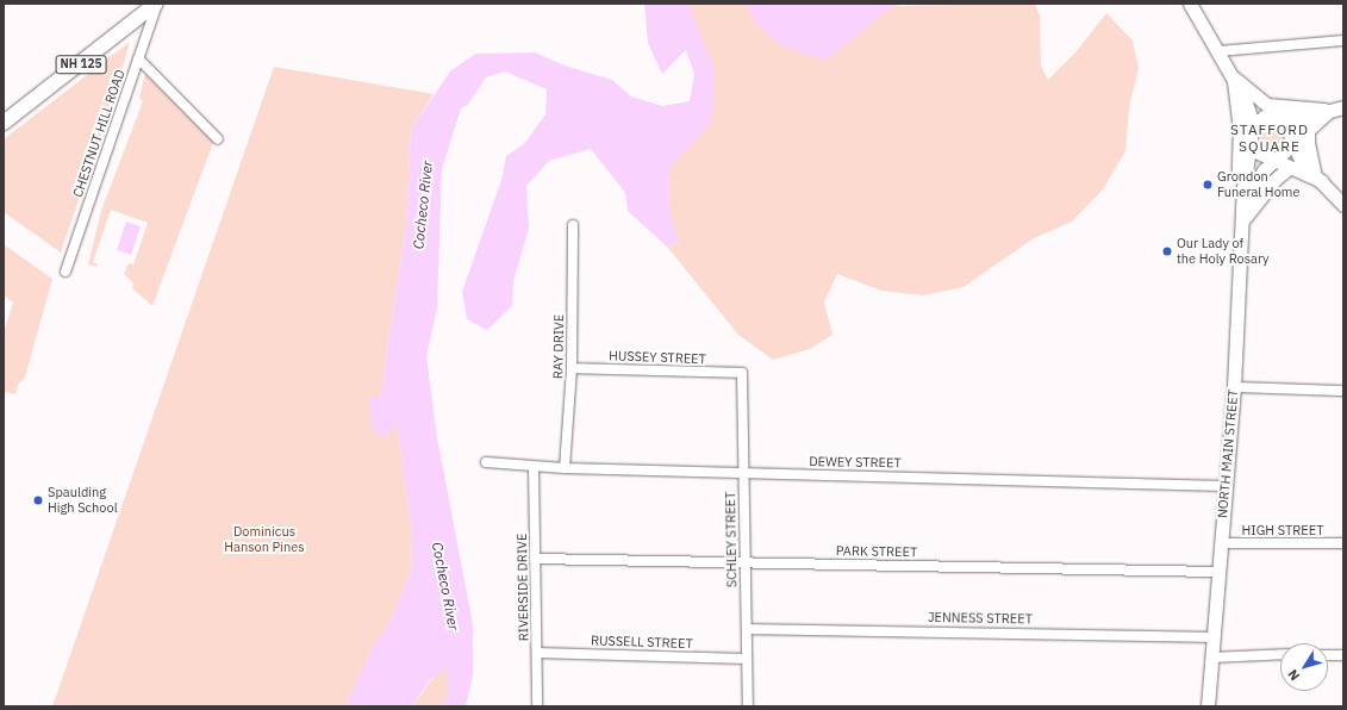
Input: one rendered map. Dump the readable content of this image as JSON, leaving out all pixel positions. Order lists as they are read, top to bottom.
{
  "streets": {
    "main road": ["NH 125", "NORTH MAIN STREET"],
    "street": [
      "CHESTNUT HILL ROAD",
      "RAY DRIVE",
      "HUSSEY STREET",
      "DEWEY STREET",
      "HIGH STREET",
      "SCHLEY STREET",
      "PARK STREET",
      "RIVERSIDE DRIVE",
      "JENNESS STREET",
      "RUSSELL STREET"
    ]
  },
  "crossings": [
    ["NH 125", "CHESTNUT HILL ROAD"],
    ["RAY DRIVE", "HUSSEY STREET"],
    ["RAY DRIVE", "DEWEY STREET"],
    ["HUSSEY STREET", "SCHLEY STREET"],
    ["NORTH MAIN STREET", "DEWEY STREET"],
    ["NORTH MAIN STREET", "HIGH STREET"],
    ["NORTH MAIN STREET", "PARK STREET"],
    ["NORTH MAIN STREET", "JENNESS STREET"],
    ["DEWEY STREET", "SCHLEY STREET"],
    ["DEWEY STREET", "RIVERSIDE DRIVE"],
    ["SCHLEY STREET", "PARK STREET"],
    ["SCHLEY STREET", "JENNESS STREET"],
    ["SCHLEY STREET", "RUSSELL STREET"],
    ["PARK STREET", "RIVERSIDE DRIVE"],
    ["RIVERSIDE DRIVE", "RUSSELL STREET"]
  ],
  "districts": ["STAFFORD SQUARE"],
  "water": ["Cocheco River"],
  "parks": ["Dominicus Hanson Pines"],
  "places": ["Grondon Funeral Home", "Our Lady of the Holy Rosary", "Spaulding High School"],
  "north": "bottom left"
}
